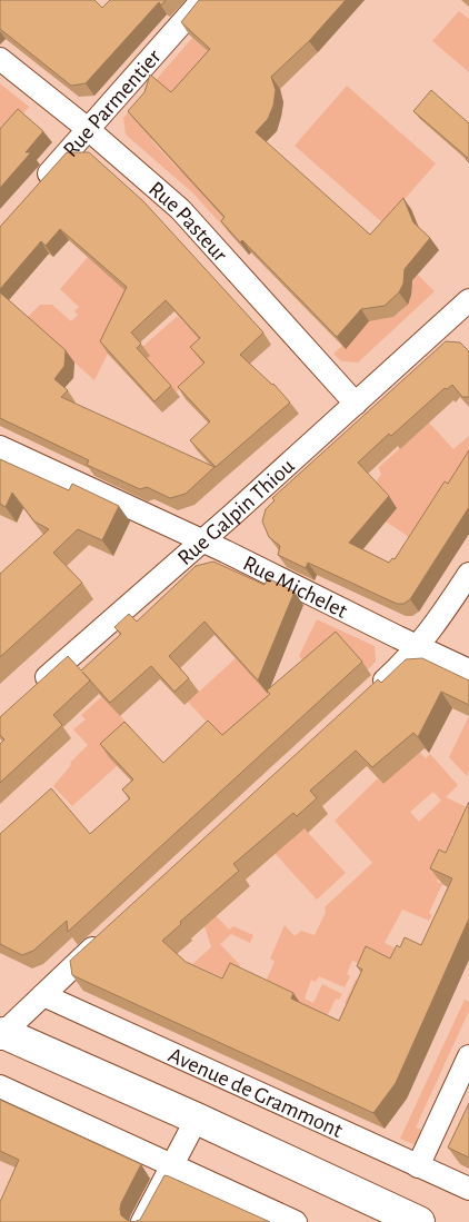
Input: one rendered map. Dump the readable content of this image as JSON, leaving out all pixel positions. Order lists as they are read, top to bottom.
{
  "streets": {
    "street": [
      "Rue Parmentier",
      "Rue Pasteur",
      "Rue Galpin Thiou",
      "Rue Michelet",
      "Avenue de Grammont"
    ]
  },
  "crossings": [
    ["Rue Parmentier", "Rue Pasteur"],
    ["Rue Pasteur", "Rue Galpin Thiou"],
    ["Rue Galpin Thiou", "Rue Michelet"]
  ]
}
